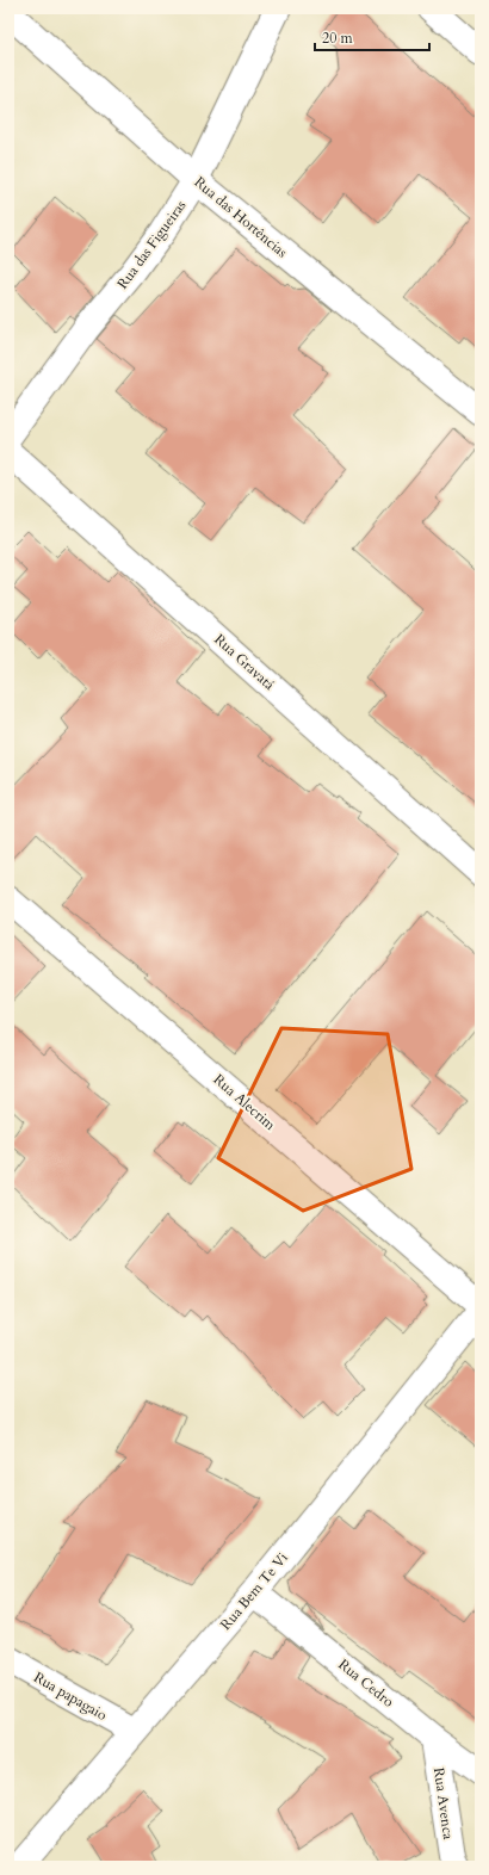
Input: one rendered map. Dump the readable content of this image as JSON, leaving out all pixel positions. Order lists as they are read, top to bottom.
{
  "streets": {
    "street": [
      "Rua das Hortências",
      "Rua das Figueiras",
      "Rua Gravatá",
      "Rua Alecrim",
      "Rua Bem Te Vi",
      "Rua Cedro",
      "Rua papagaio",
      "Rua Avenca"
    ]
  },
  "crossings": [
    ["Rua das Hortências", "Rua das Figueiras"],
    ["Rua Bem Te Vi", "Rua Cedro"],
    ["Rua Bem Te Vi", "Rua papagaio"],
    ["Rua Cedro", "Rua Avenca"]
  ],
  "scale_bar": "20 m"
}
